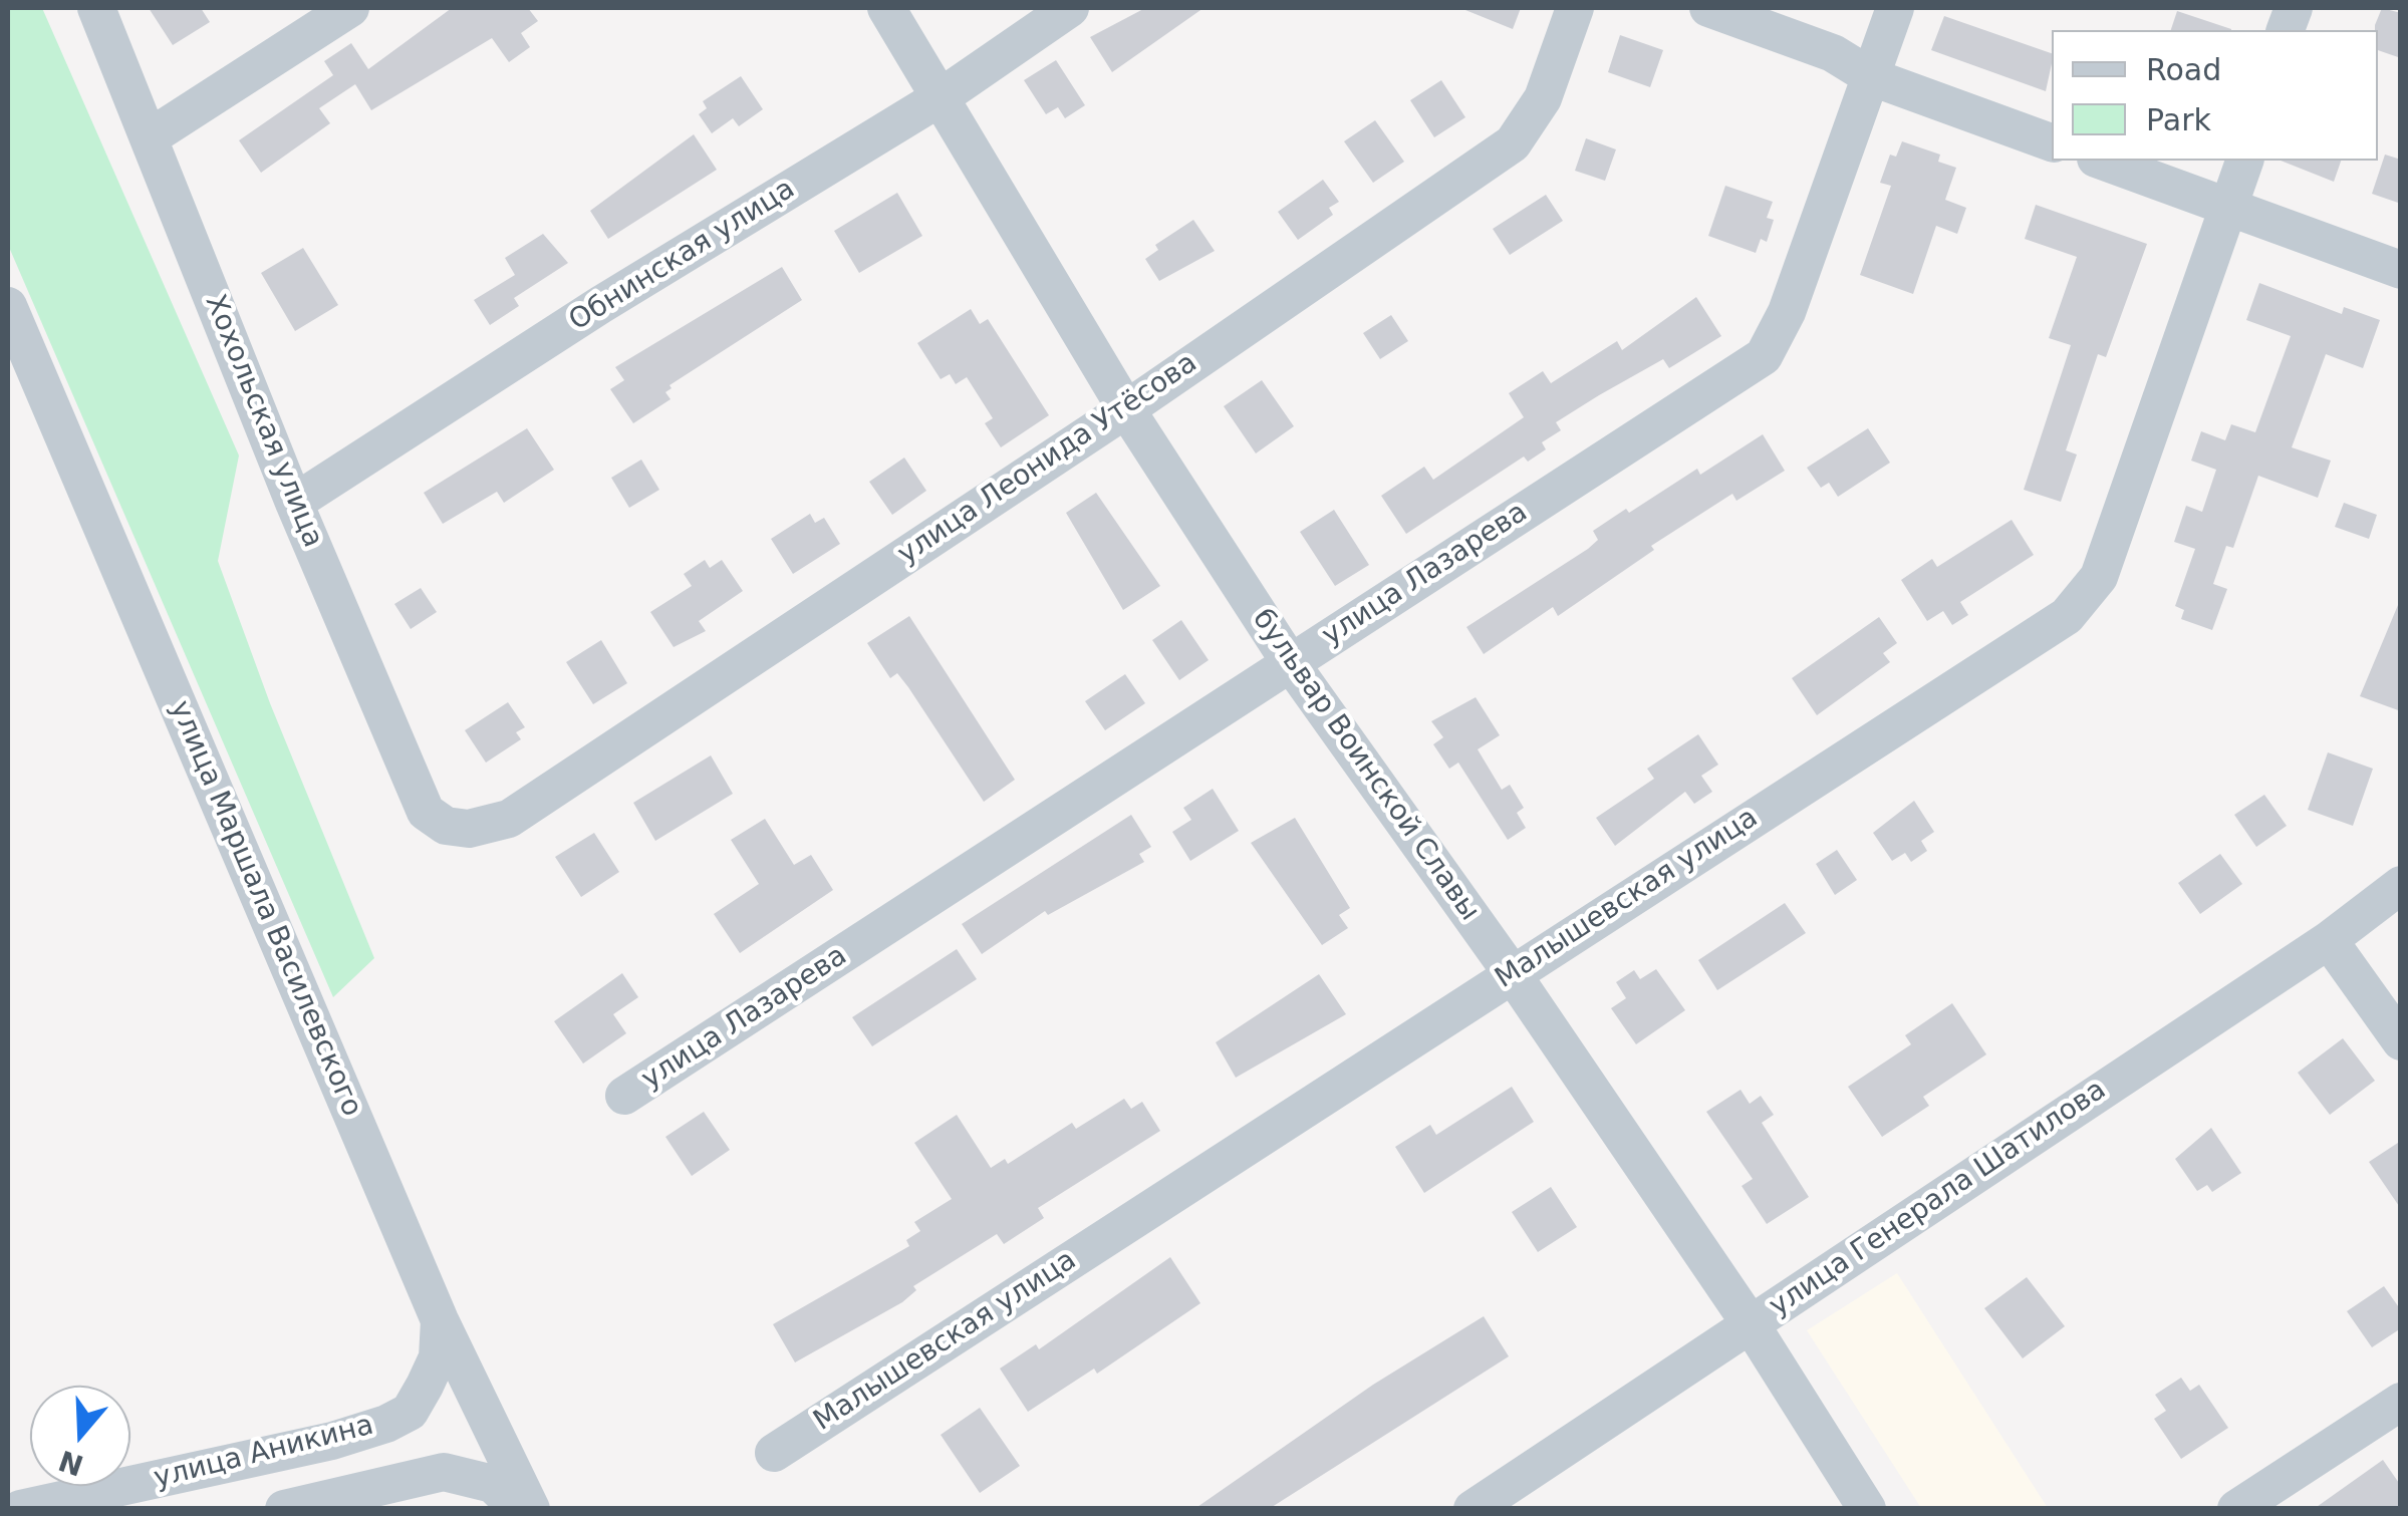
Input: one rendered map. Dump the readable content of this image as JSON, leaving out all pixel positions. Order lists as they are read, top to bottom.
{
  "streets": {
    "street": [
      "Обнинская улица",
      "Хохольская улица",
      "улица Леонида Утёсова",
      "улица Лазарева",
      "бульвар Воинской Славы",
      "Малышевская улица",
      "улица Маршала Василевского",
      "улица Генерала Шатилова",
      "улица Аникина"
    ]
  },
  "crossings": [
    ["Обнинская улица", "Хохольская улица"],
    ["Обнинская улица", "бульвар Воинской Славы"],
    ["Хохольская улица", "улица Леонида Утёсова"],
    ["улица Леонида Утёсова", "бульвар Воинской Славы"],
    ["улица Лазарева", "бульвар Воинской Славы"],
    ["бульвар Воинской Славы", "Малышевская улица"],
    ["бульвар Воинской Славы", "улица Генерала Шатилова"],
    ["улица Маршала Василевского", "улица Аникина"]
  ],
  "legend": ["Road", "Park"],
  "north": "bottom"
}
